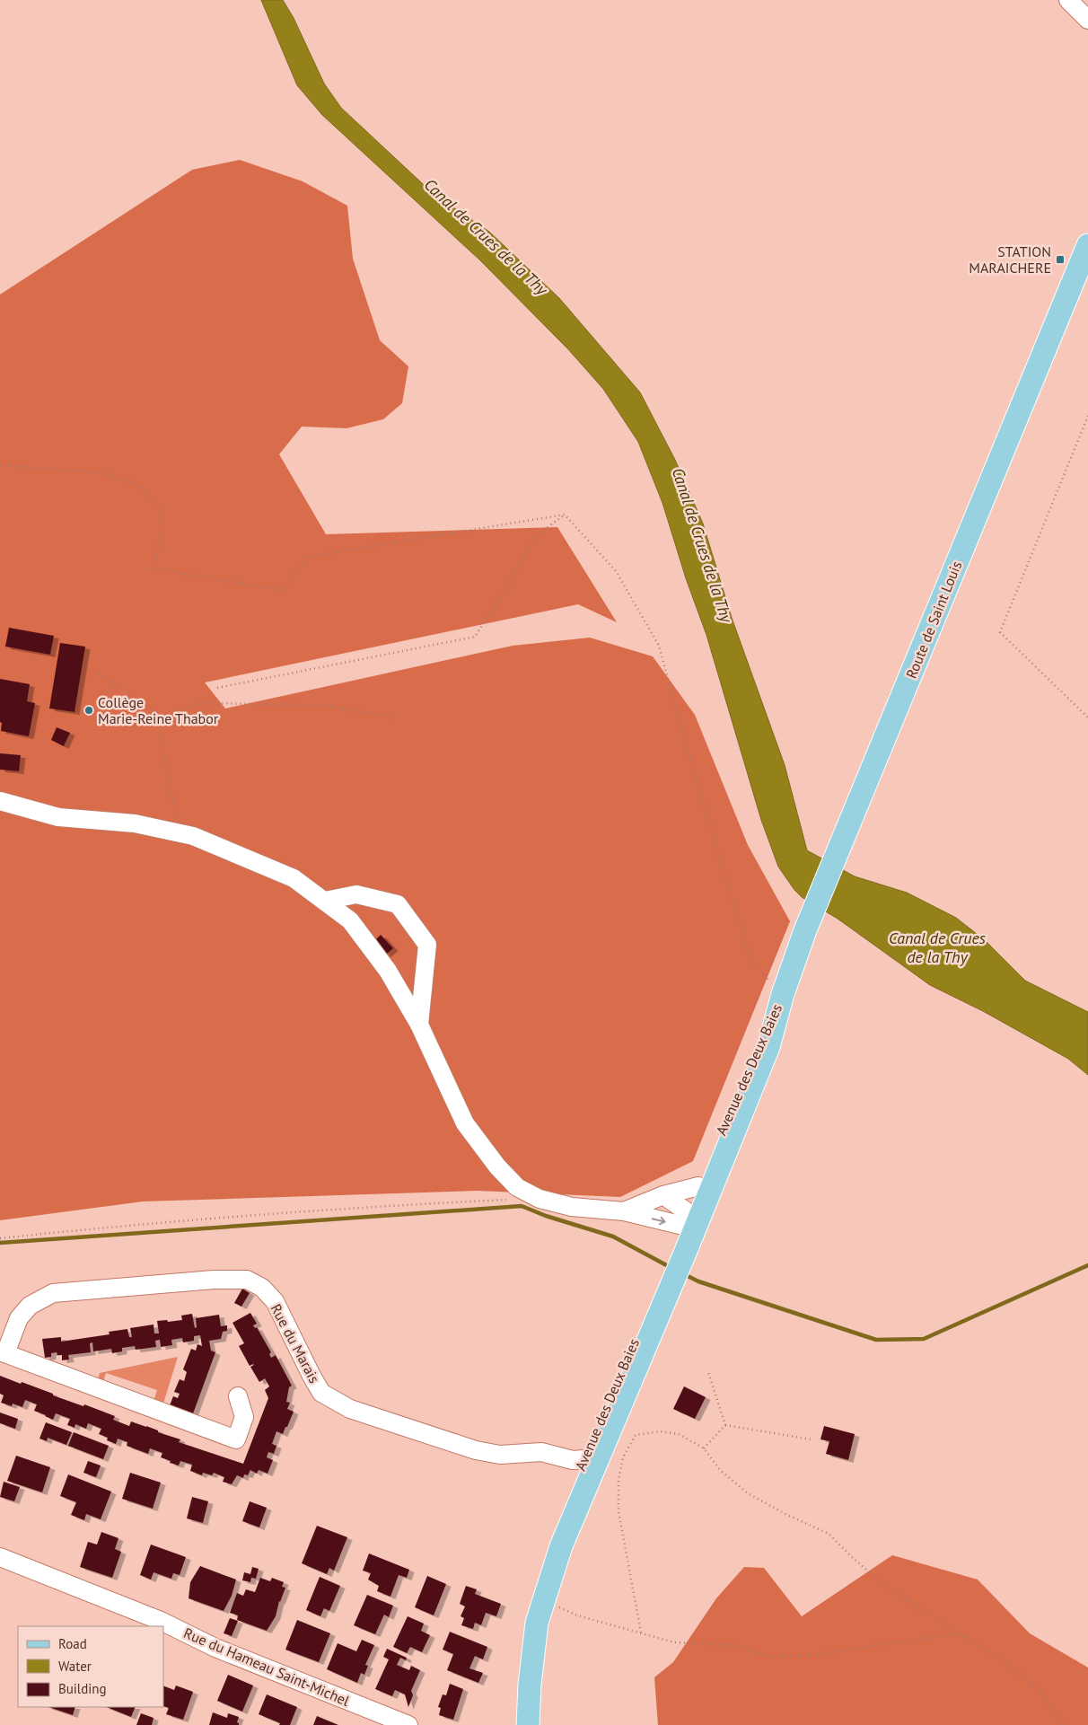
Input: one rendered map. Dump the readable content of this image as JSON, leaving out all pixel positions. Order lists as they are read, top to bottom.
{
  "streets": {
    "main road": ["Route de Saint Louis", "Avenue des Deux Baies"],
    "street": ["Rue du Marais", "Rue du Hameau Saint-Michel"]
  },
  "crossings": [
    ["Route de Saint Louis", "Avenue des Deux Baies"],
    ["Avenue des Deux Baies", "Rue du Marais"]
  ],
  "water": ["Canal de Crues de la Thy"],
  "places": {
    "transit": ["STATION MARAICHERE"],
    "other": ["Collège Marie-Reine Thabor"]
  },
  "legend": ["Road", "Water", "Building"]
}
